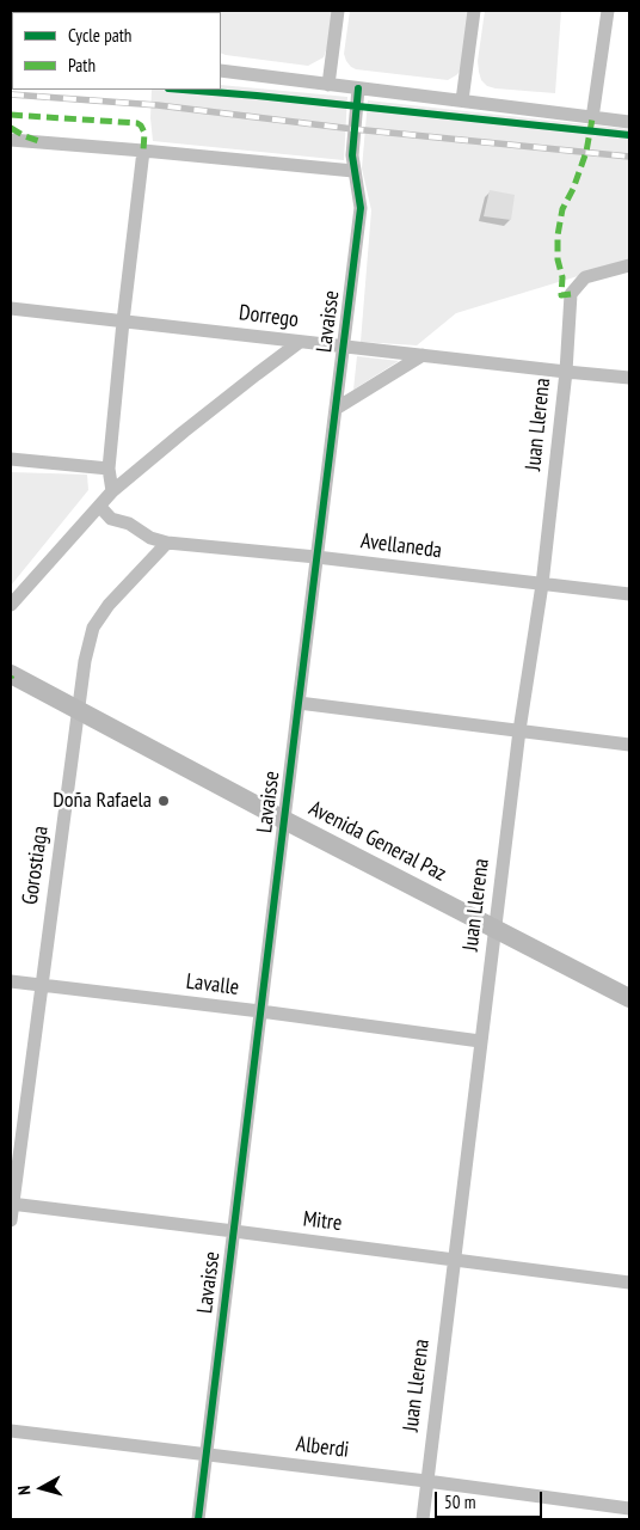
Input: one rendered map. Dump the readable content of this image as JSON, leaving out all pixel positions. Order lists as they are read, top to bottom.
{
  "streets": {
    "main road": ["Avenida General Paz"],
    "street": [
      "Dorrego",
      "Lavaisse",
      "Juan Llerena",
      "Avellaneda",
      "Gorostiaga",
      "Lavalle",
      "Mitre",
      "Alberdi"
    ]
  },
  "crossings": [
    ["Dorrego", "Lavaisse"],
    ["Dorrego", "Juan Llerena"],
    ["Lavaisse", "Avellaneda"],
    ["Lavaisse", "Avenida General Paz"],
    ["Lavaisse", "Lavalle"],
    ["Lavaisse", "Mitre"],
    ["Lavaisse", "Alberdi"],
    ["Juan Llerena", "Avellaneda"],
    ["Juan Llerena", "Avenida General Paz"],
    ["Juan Llerena", "Lavalle"],
    ["Juan Llerena", "Mitre"],
    ["Juan Llerena", "Alberdi"],
    ["Avellaneda", "Gorostiaga"],
    ["Avenida General Paz", "Gorostiaga"],
    ["Gorostiaga", "Lavalle"],
    ["Gorostiaga", "Mitre"]
  ],
  "places": ["Doña Rafaela"],
  "legend": ["Cycle path", "Path"],
  "scale_bar": "50 m",
  "north": "left"
}
